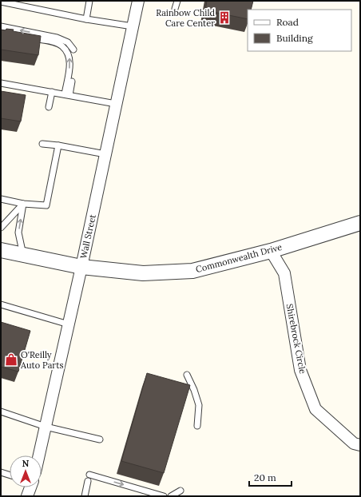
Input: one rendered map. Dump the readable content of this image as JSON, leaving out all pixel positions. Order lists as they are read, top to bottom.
{
  "streets": {
    "street": ["Wall Street", "Commonwealth Drive", "Shirebrock Circle"]
  },
  "crossings": [
    ["Wall Street", "Commonwealth Drive"],
    ["Commonwealth Drive", "Shirebrock Circle"]
  ],
  "places": {
    "building": ["Rainbow Child Care Center"],
    "shop": ["O'Reilly Auto Parts"]
  },
  "legend": ["Road", "Building"],
  "scale_bar": "20 m",
  "north": "top"
}
